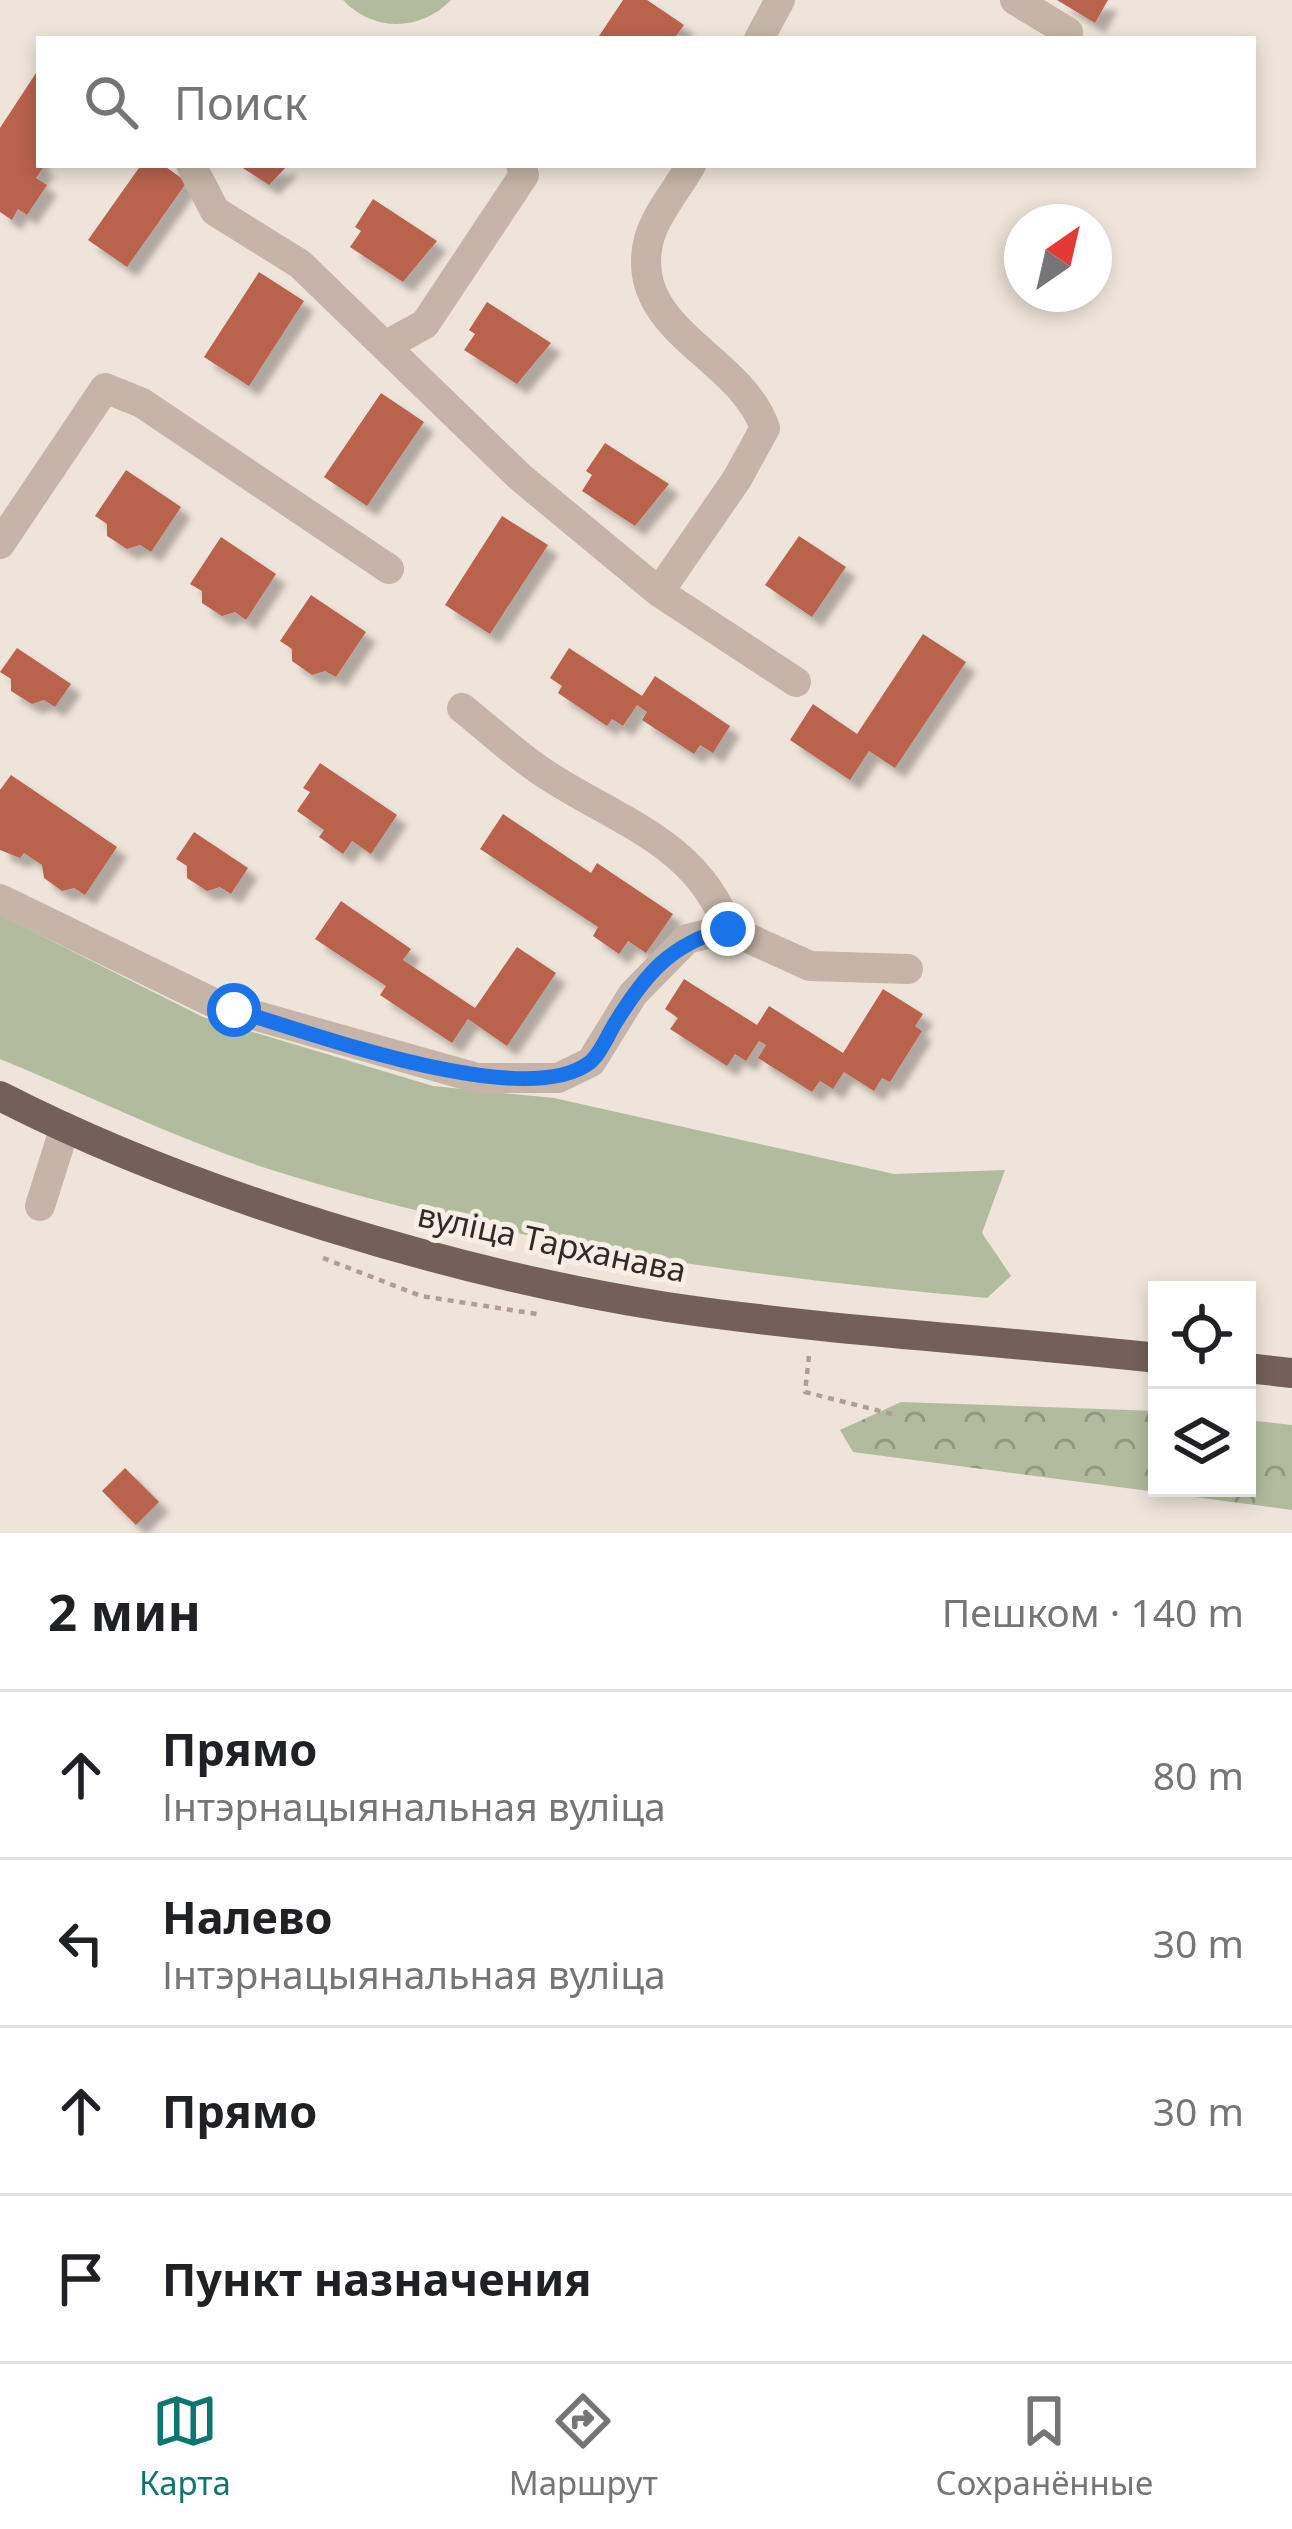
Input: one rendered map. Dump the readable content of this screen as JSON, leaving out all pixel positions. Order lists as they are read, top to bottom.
{
  "streets": {
    "main road": ["вуліца Тарханава"]
  },
  "north": "top right",
  "page": {
    "search": "Поиск",
    "heading": ["2 мин", "Пешком · 140 m"],
    "list": [
      ["Прямо", "Інтэрнацыянальная вуліца", "80 m"],
      ["Налево", "Інтэрнацыянальная вуліца", "30 m"],
      ["Прямо", "30 m"],
      "Пункт назначения"
    ],
    "nav": ["Карта", "Маршрут", "Сохранённые"]
  }
}
